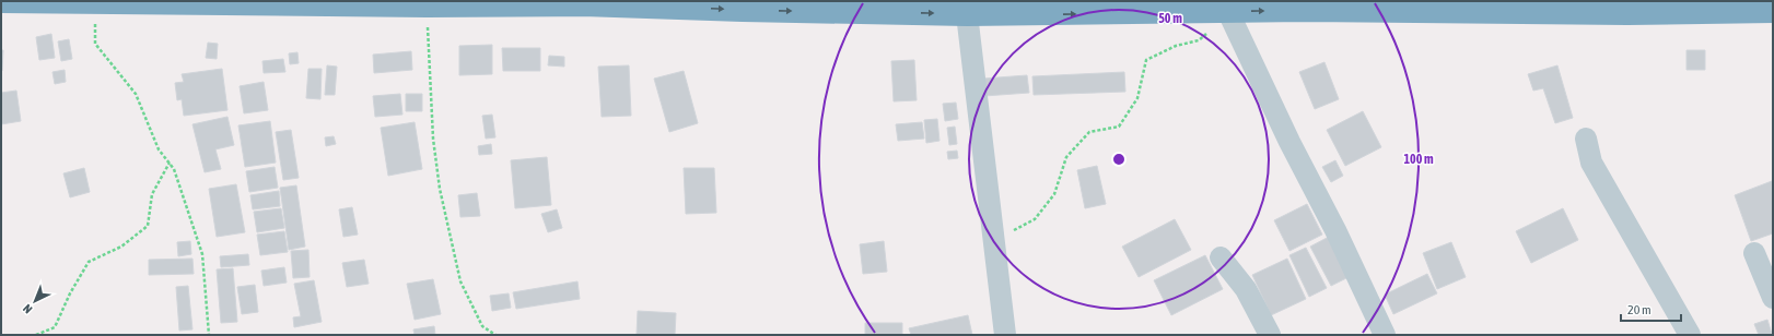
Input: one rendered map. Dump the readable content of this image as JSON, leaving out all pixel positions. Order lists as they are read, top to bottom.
{
  "scale_bar": "20 m",
  "north": "bottom left",
  "rings": ["50 m", "100 m"]
}
